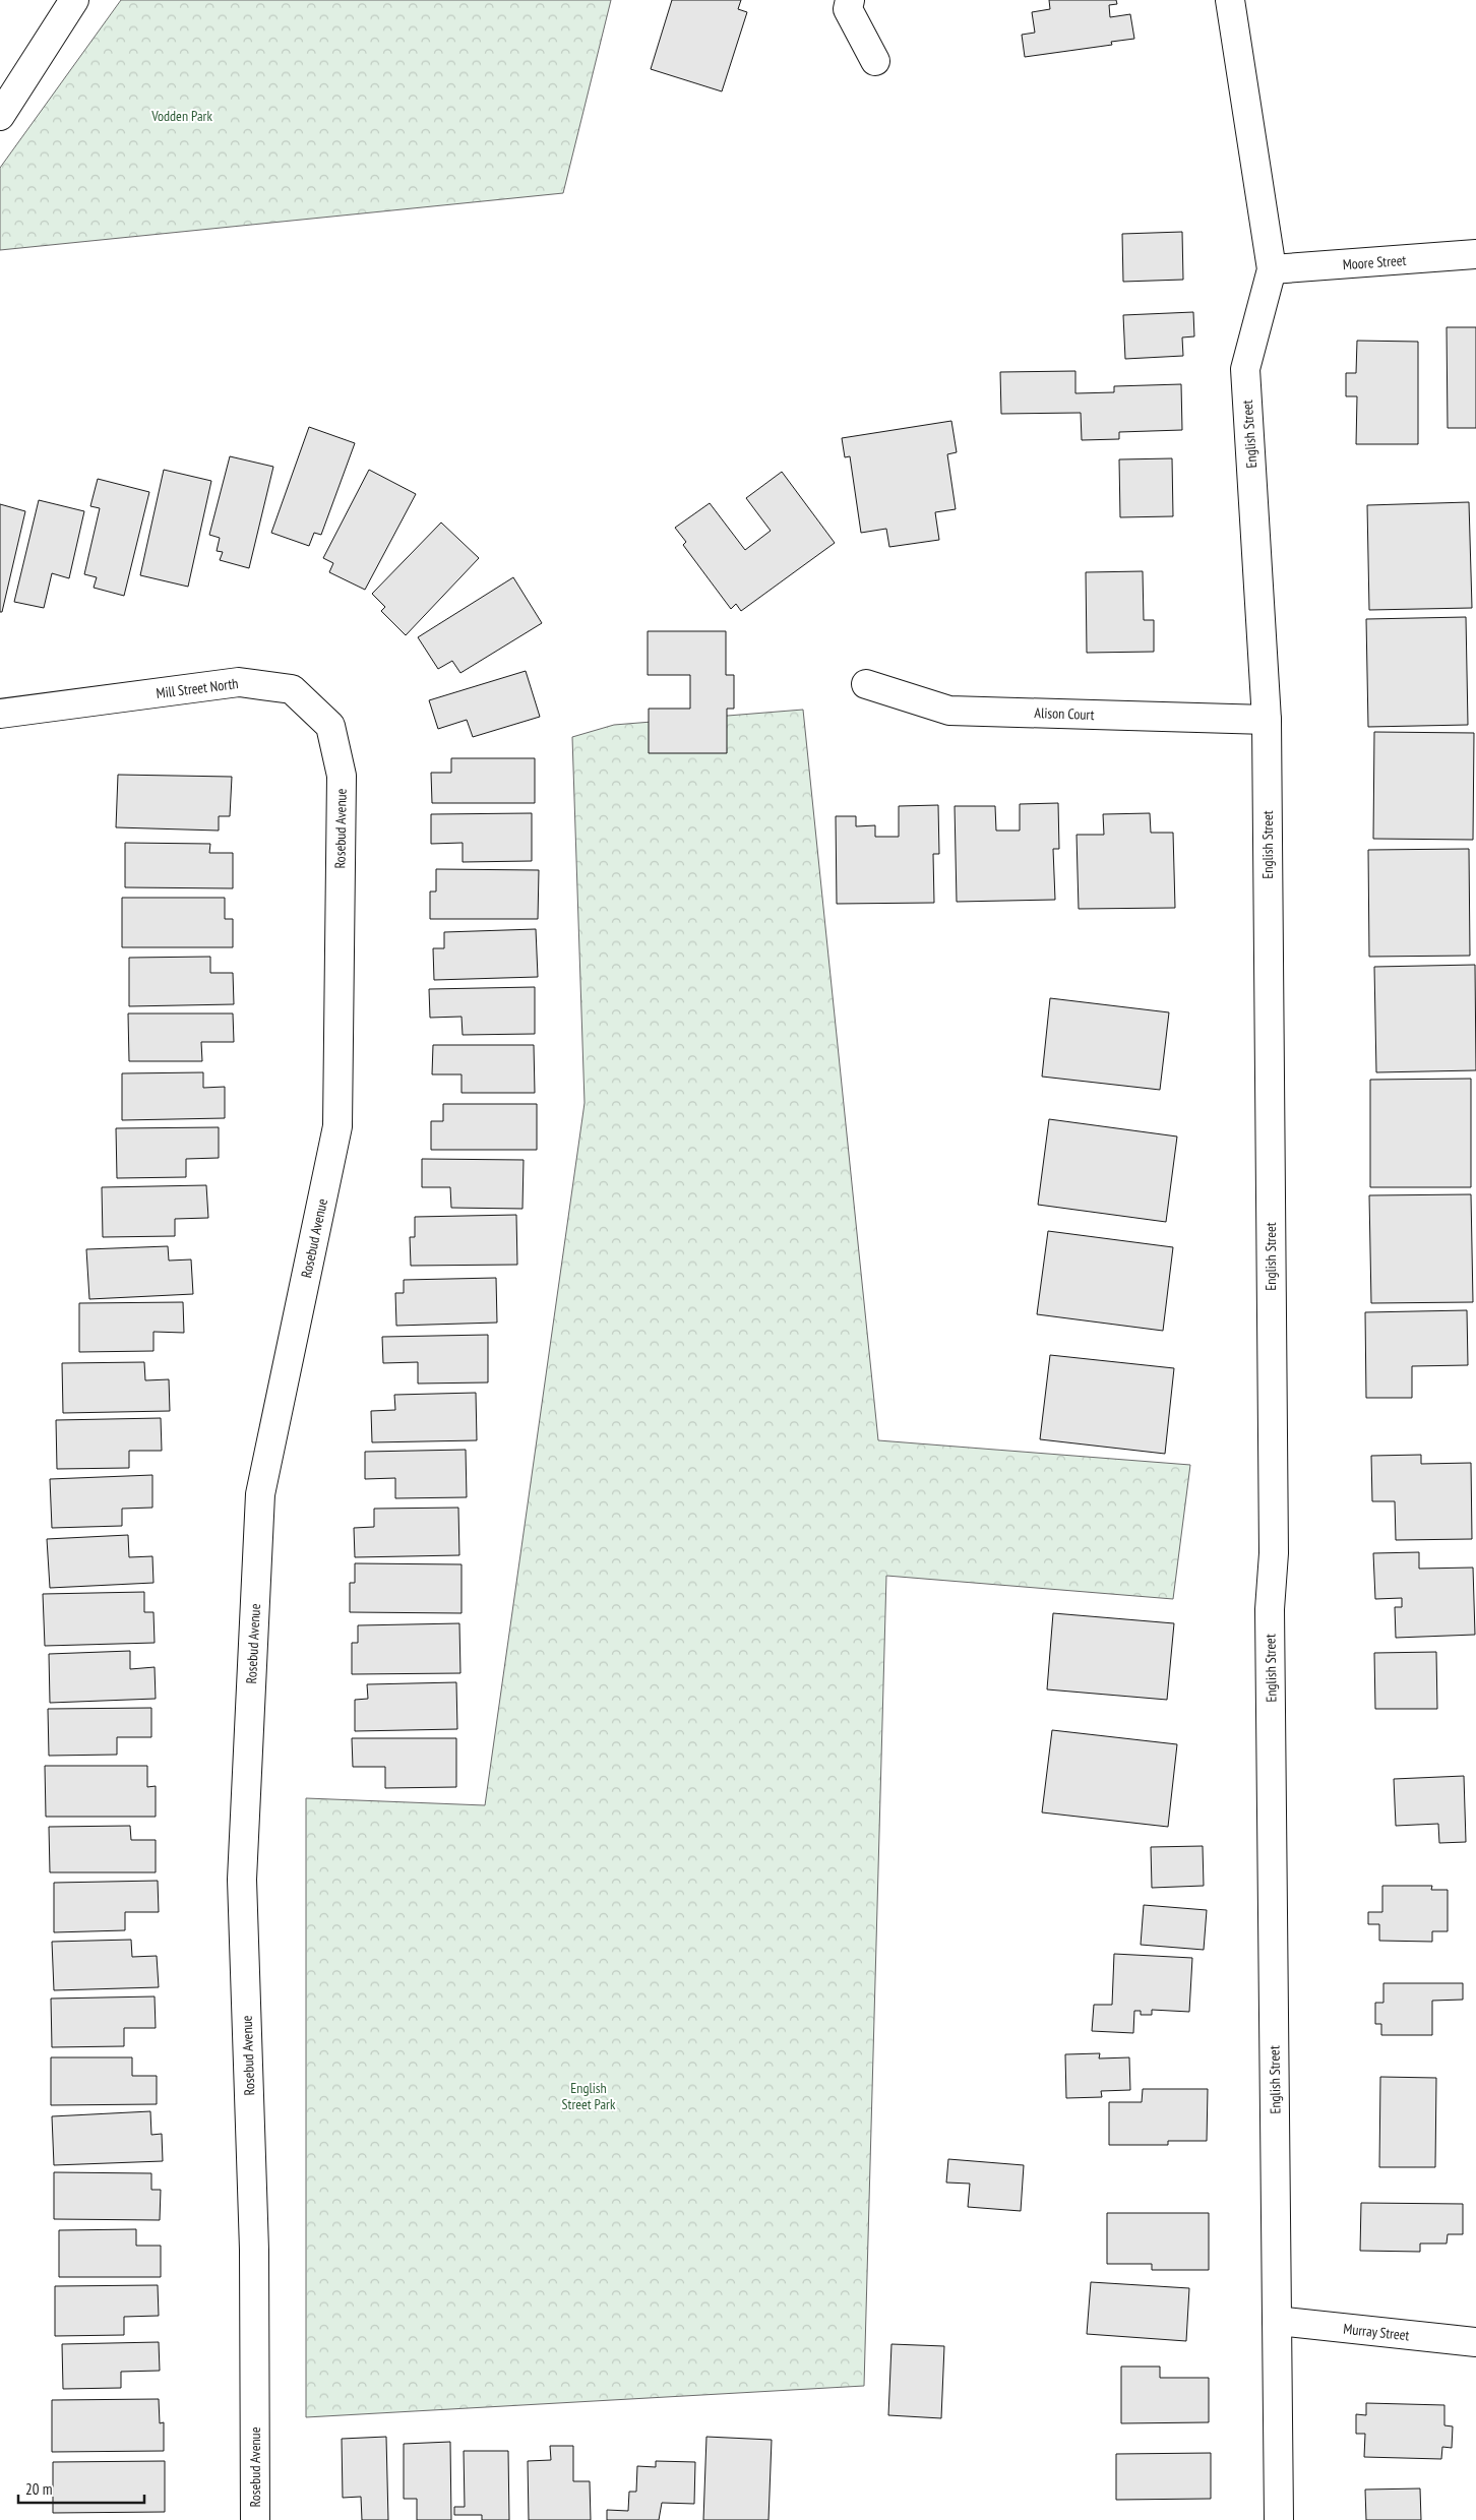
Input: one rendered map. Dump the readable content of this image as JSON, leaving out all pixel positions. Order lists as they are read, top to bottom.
{
  "streets": {
    "street": [
      "Moore Street",
      "English Street",
      "Mill Street North",
      "Alison Court",
      "Rosebud Avenue",
      "Murray Street"
    ]
  },
  "crossings": [
    ["Moore Street", "English Street"],
    ["English Street", "Alison Court"],
    ["English Street", "Murray Street"],
    ["Mill Street North", "Rosebud Avenue"]
  ],
  "parks": ["Vodden Park", "English Street Park"],
  "scale_bar": "20 m"
}
